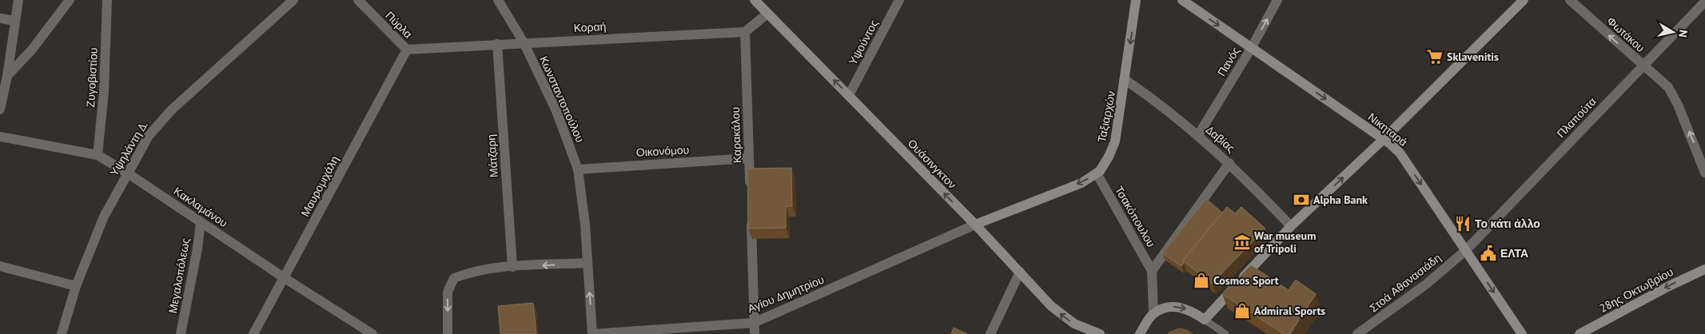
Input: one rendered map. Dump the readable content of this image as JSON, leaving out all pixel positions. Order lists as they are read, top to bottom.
{
  "streets": {
    "main road": [
      "Ταξιαρχών",
      "Νικηταρά",
      "Ουάσινγκτον",
      "28ης Οκτωβρίου"
    ],
    "street": [
      "Πύρλα",
      "Κοραή",
      "Φωτάκου",
      "Υψούντος",
      "Πανός",
      "Ζυγοβιστίου",
      "Κωνσταντοπούλου",
      "Πλαπούτα",
      "Καρακάλου",
      "Δαβίας",
      "Υψηλάντη Δ.",
      "Οικονόμου",
      "Μάτζαρη",
      "Μαυρομιχάλη",
      "Κακλαμάνου",
      "Τσακόπουλου",
      "Μεγαλοπόλεως",
      "Στοά Αθανασιάδη",
      "Αγίου Δημητρίου"
    ]
  },
  "crossings": [
    ["Πύρλα", "Κοραή"],
    ["Πύρλα", "Μαυρομιχάλη"],
    ["Κοραή", "Κωνσταντοπούλου"],
    ["Κοραή", "Καρακάλου"],
    ["Κοραή", "Μάτζαρη"],
    ["Κοραή", "Μαυρομιχάλη"],
    ["Φωτάκου", "Πλαπούτα"],
    ["Υψούντος", "Ουάσινγκτον"],
    ["Πανός", "Νικηταρά"],
    ["Πανός", "Δαβίας"],
    ["Ζυγοβιστίου", "Κακλαμάνου"],
    ["Κωνσταντοπούλου", "Οικονόμου"],
    ["Κωνσταντοπούλου", "Αγίου Δημητρίου"],
    ["Ταξιαρχών", "Δαβίας"],
    ["Ταξιαρχών", "Ουάσινγκτον"],
    ["Ταξιαρχών", "Τσακόπουλου"],
    ["Ταξιαρχών", "Αγίου Δημητρίου"],
    ["Πλαπούτα", "Νικηταρά"],
    ["Πλαπούτα", "Στοά Αθανασιάδη"],
    ["Νικηταρά", "Στοά Αθανασιάδη"],
    ["Καρακάλου", "Οικονόμου"],
    ["Υψηλάντη Δ.", "Κακλαμάνου"],
    ["Ουάσινγκτον", "Αγίου Δημητρίου"],
    ["Μαυρομιχάλη", "Κακλαμάνου"],
    ["Κακλαμάνου", "Μεγαλοπόλεως"]
  ],
  "one_way": [
    "Φωτάκου",
    "Ταξιαρχών",
    "Νικηταρά",
    "Ουάσινγκτον",
    "28ης Οκτωβρίου"
  ],
  "places": {
    "supermarket": ["Sklavenitis"],
    "bank": ["Alpha Bank"],
    "restaurant": ["Το κάτι άλλο"],
    "museum": ["War museum of Tripoli"],
    "public building": ["ΕΛΤΑ"],
    "shop": ["Cosmos Sport", "Admiral Sports"]
  },
  "north": "right"
}
